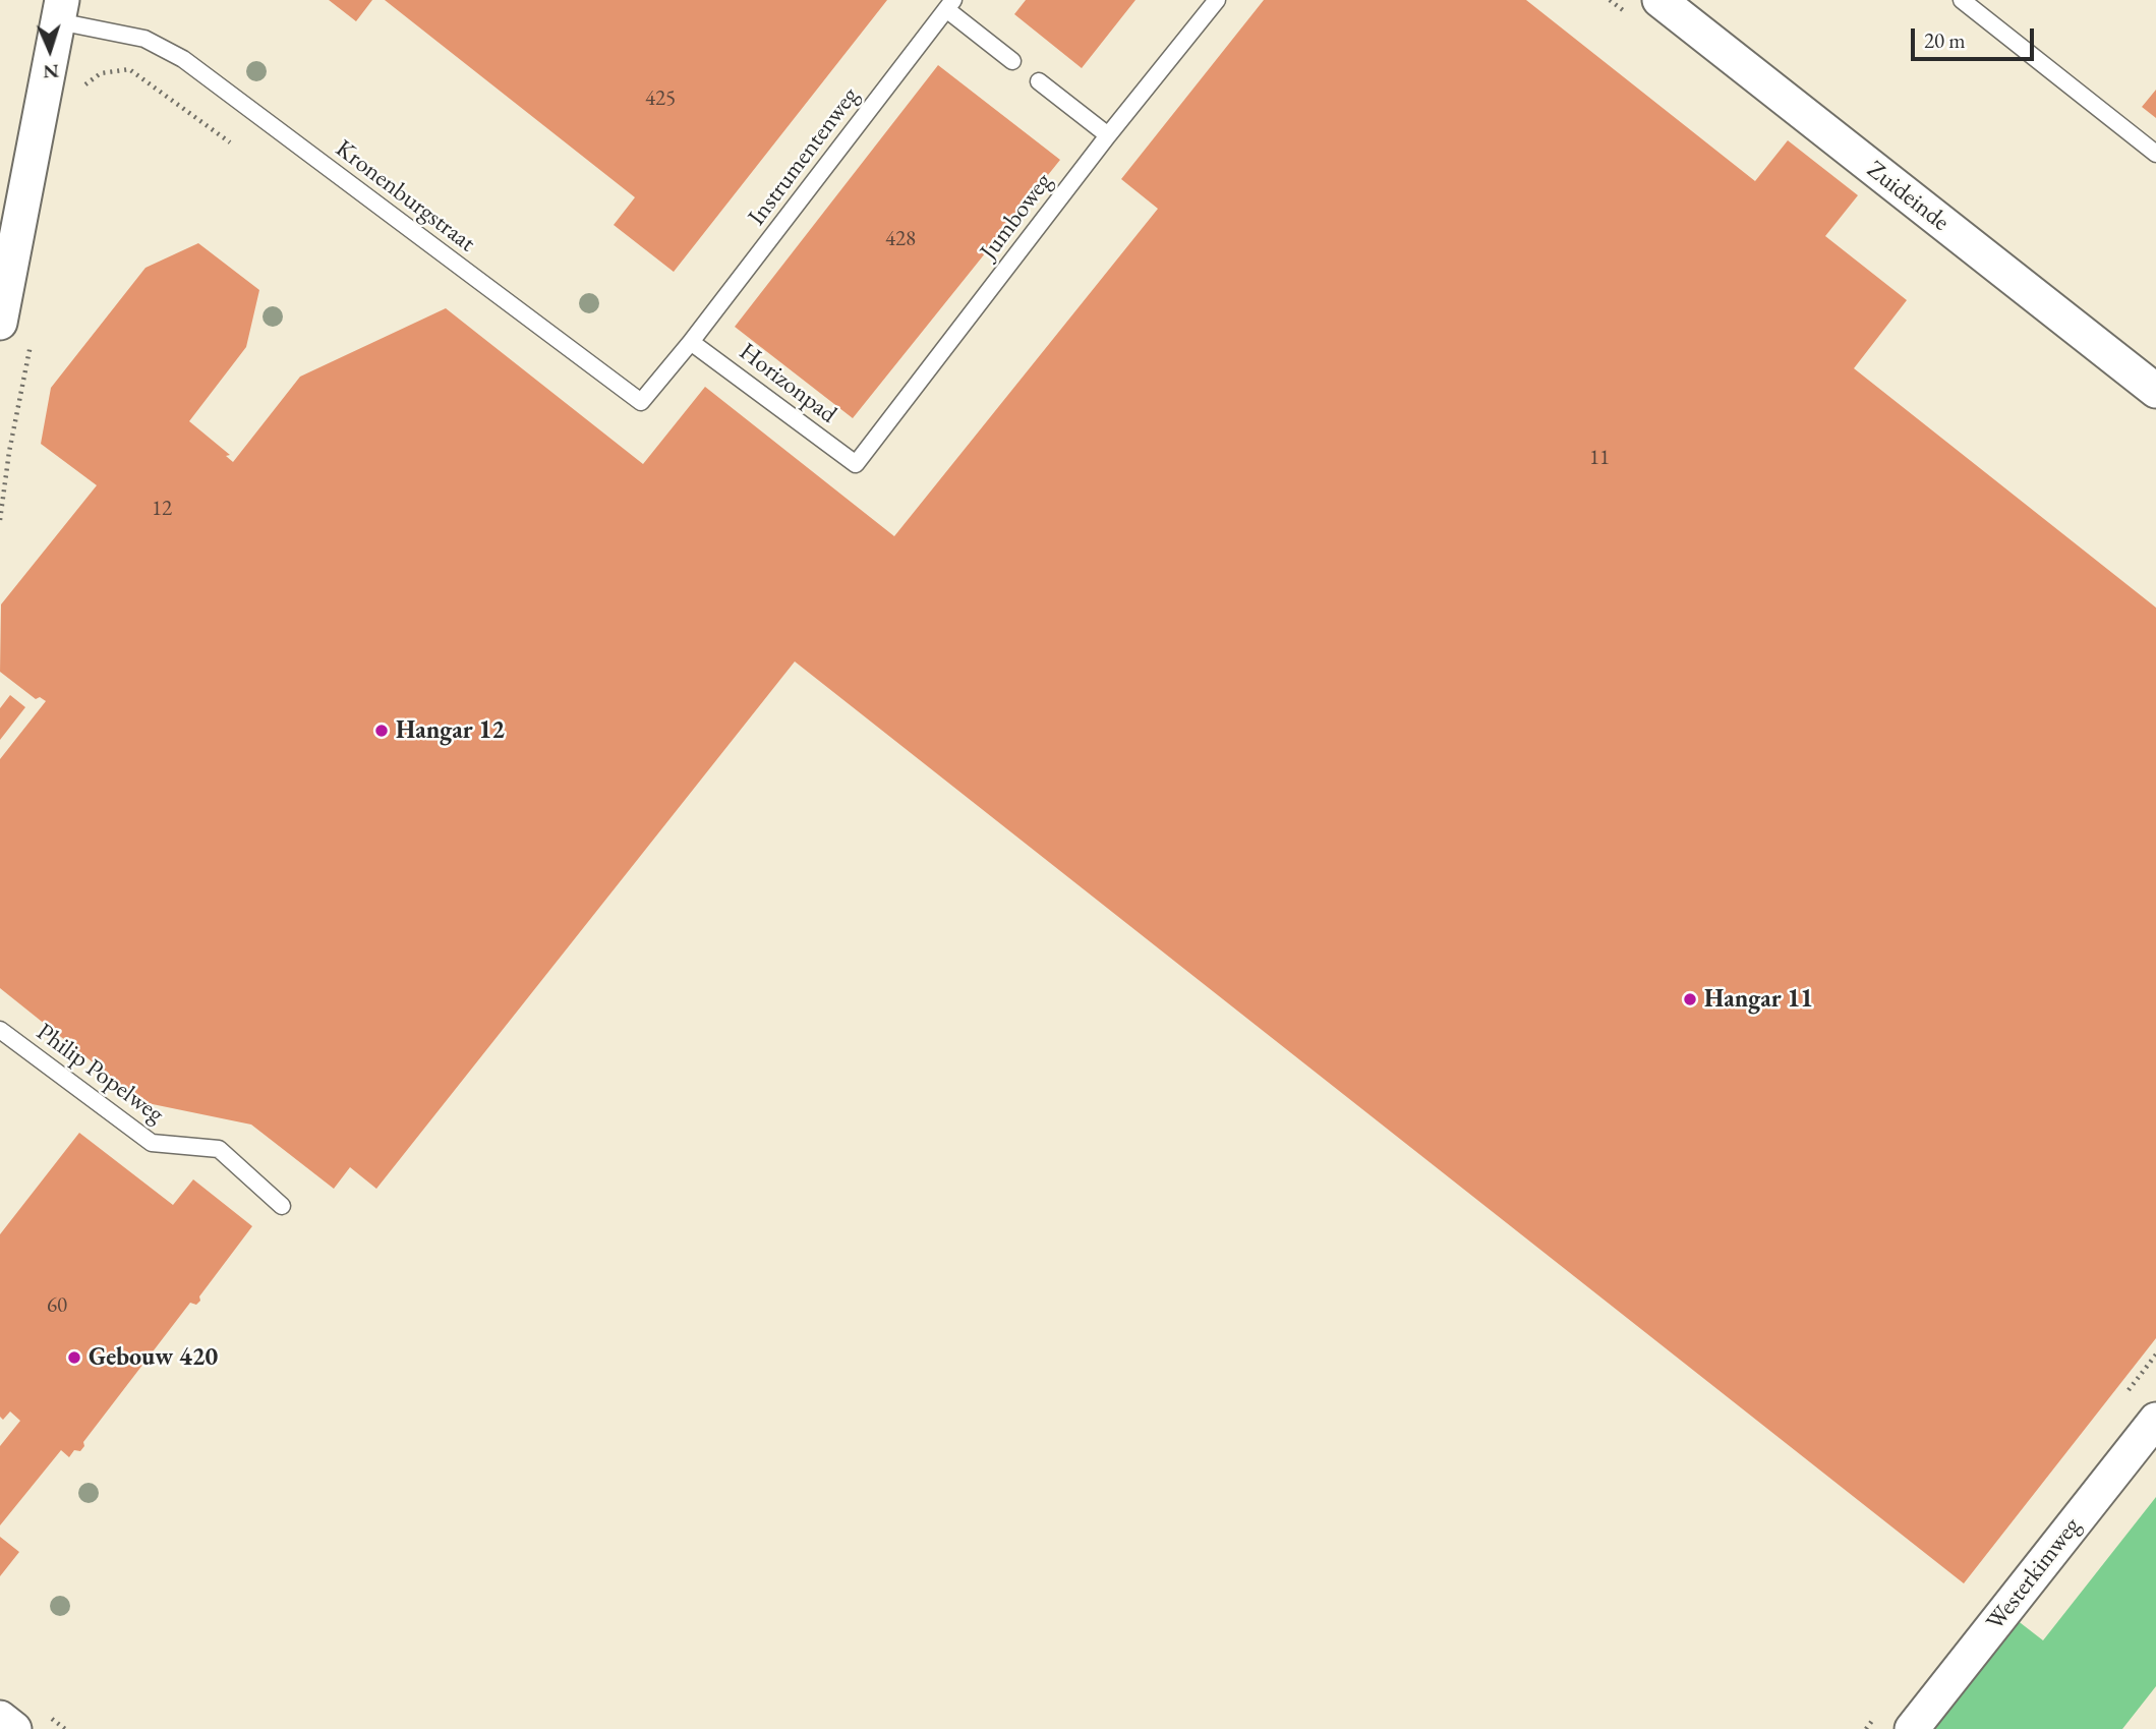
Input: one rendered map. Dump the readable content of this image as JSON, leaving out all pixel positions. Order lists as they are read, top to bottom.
{
  "streets": {
    "street": ["Zuideinde", "Westerkimweg"],
    "lane": [
      "Instrumentenweg",
      "Kronenburgstraat",
      "Jumboweg",
      "Horizonpad",
      "Philip Popelweg"
    ]
  },
  "crossings": [
    ["Instrumentenweg", "Kronenburgstraat"],
    ["Instrumentenweg", "Horizonpad"],
    ["Kronenburgstraat", "Horizonpad"],
    ["Jumboweg", "Horizonpad"]
  ],
  "places": ["Hangar 12", "Hangar 11", "Gebouw 420"],
  "house_numbers": [
    "425",
    "428",
    "11",
    "12",
    "60"
  ],
  "scale_bar": "20 m",
  "north": "bottom"
}
